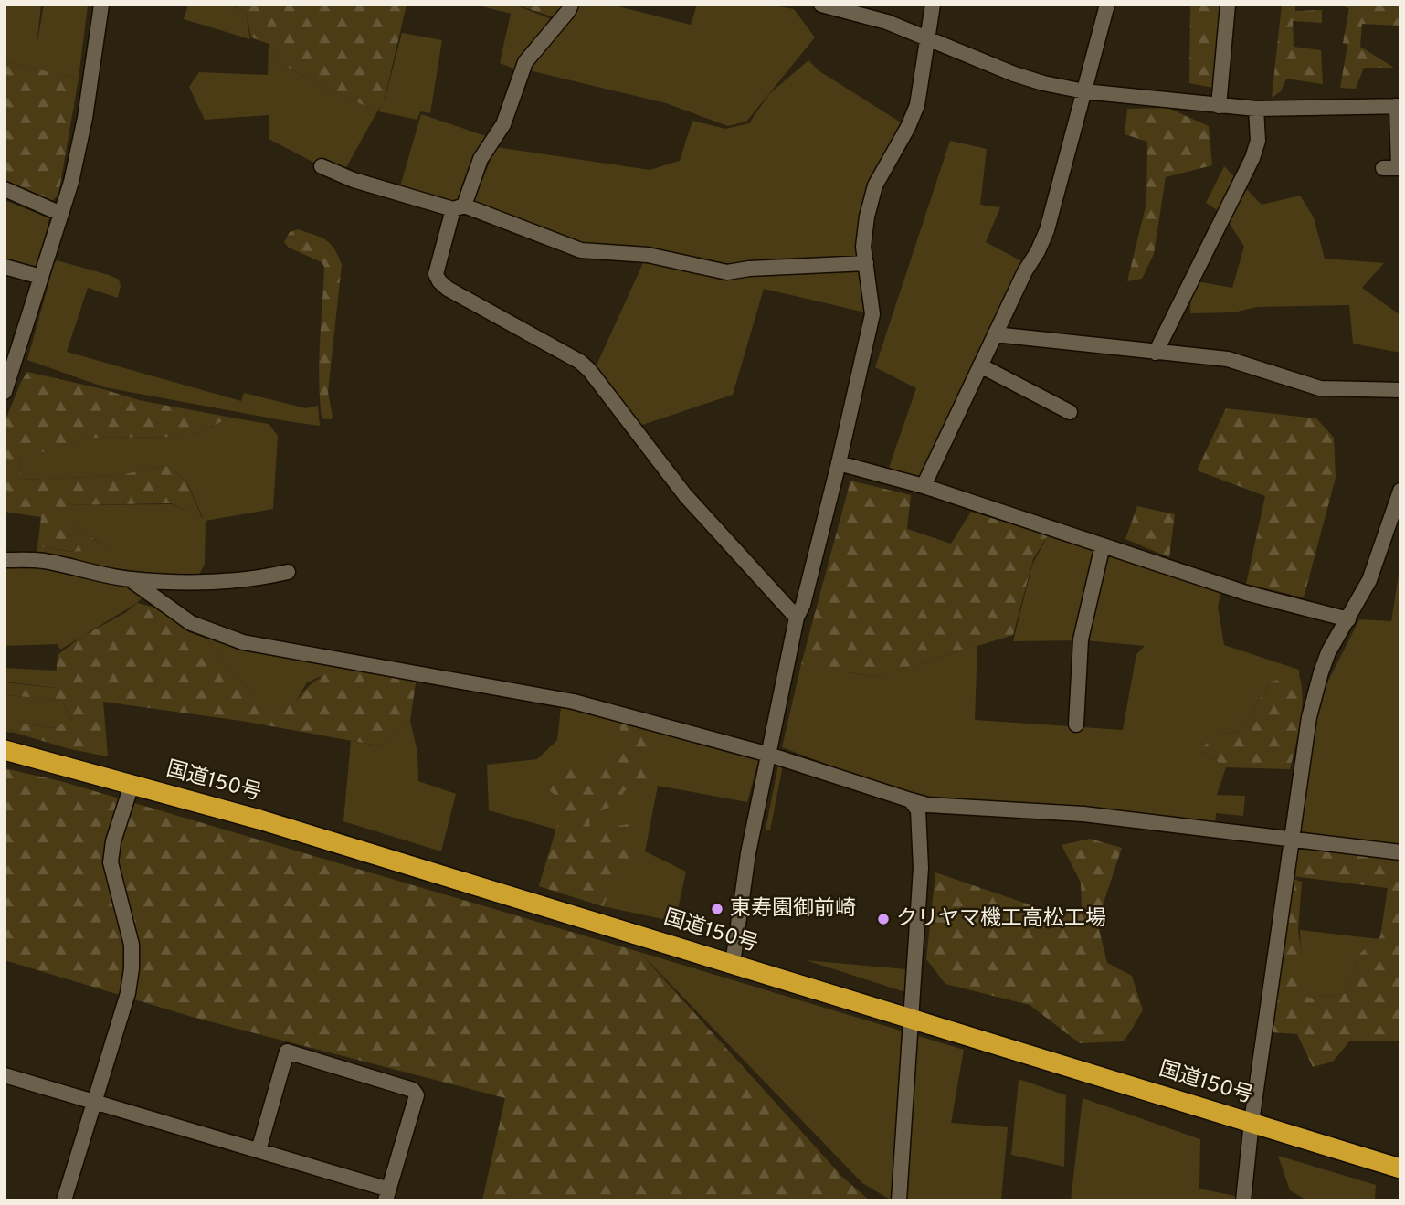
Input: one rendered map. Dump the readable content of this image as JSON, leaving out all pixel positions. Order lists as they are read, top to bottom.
{
  "streets": {
    "highway": ["国道150号"]
  },
  "places": ["東寿園御前崎", "クリヤマ機工高松工場"]
}
